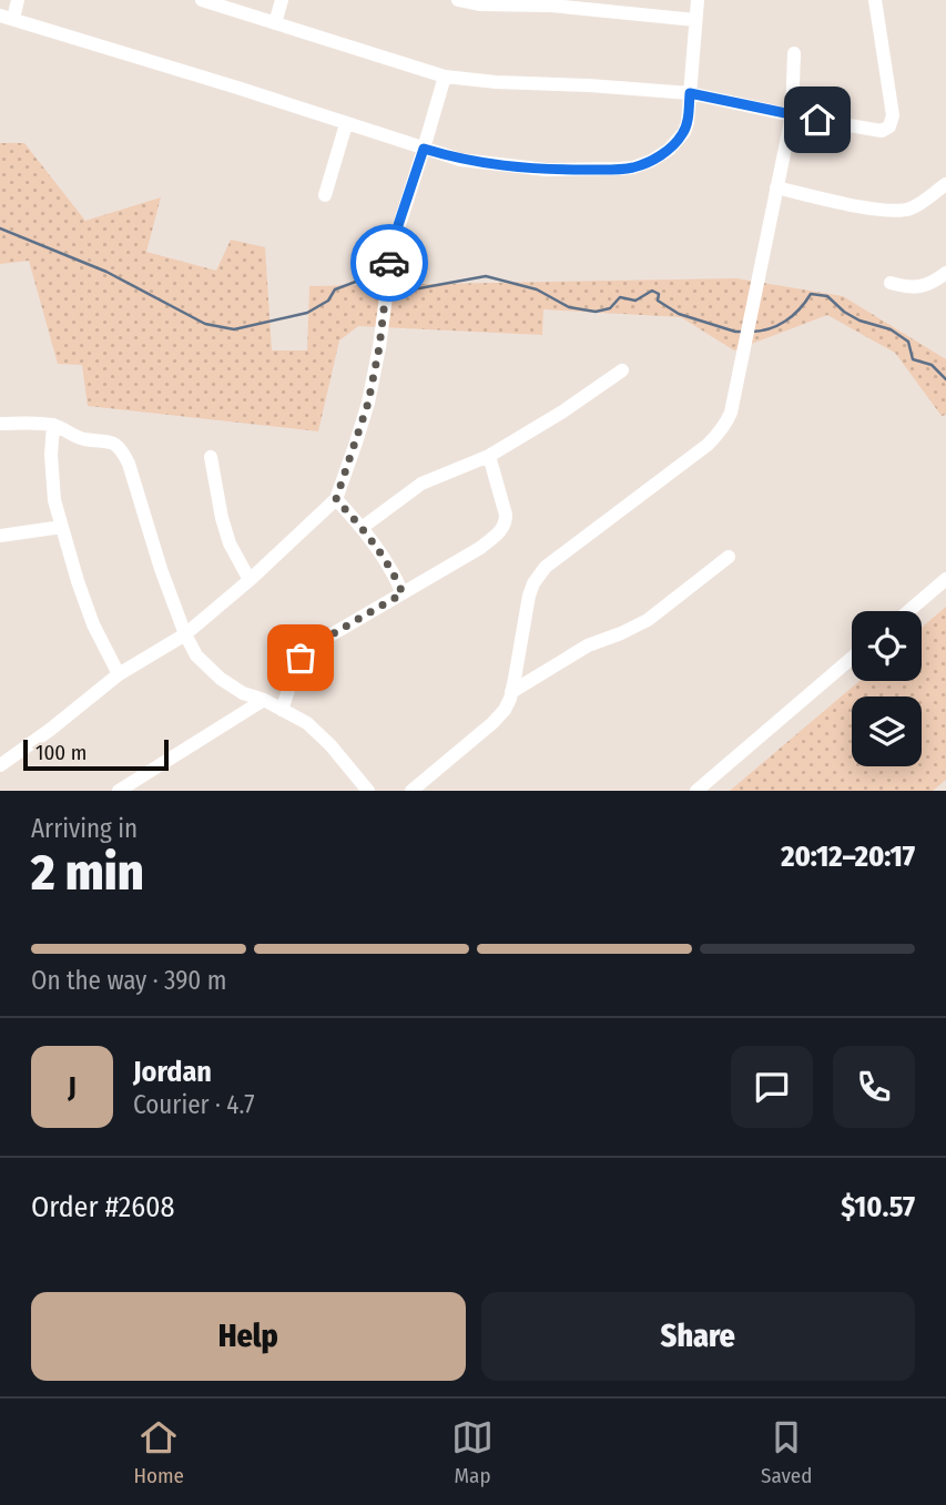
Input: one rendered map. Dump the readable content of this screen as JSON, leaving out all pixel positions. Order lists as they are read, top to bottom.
{
  "scale_bar": "100 m",
  "page": {
    "scale": "100 m",
    "heading": ["2 min", "Arriving in", "20:12–20:17"],
    "panel": [
      "Jordan",
      "Courier · 4.7",
      "Order #2608",
      "$10.57"
    ],
    "bar": "On the way · 390 m",
    "round": "J",
    "buttons": ["Help", "Share"],
    "tabs": ["Home", "Map", "Saved"]
  }
}
